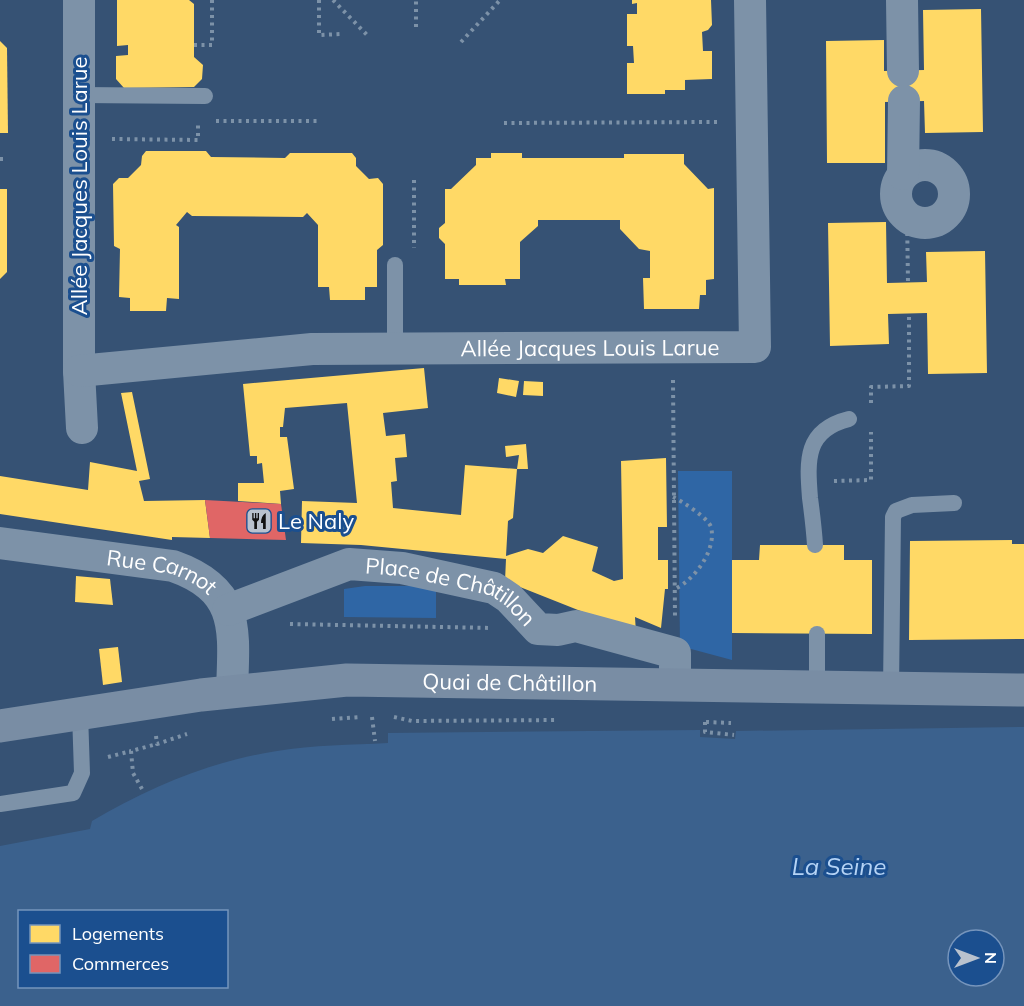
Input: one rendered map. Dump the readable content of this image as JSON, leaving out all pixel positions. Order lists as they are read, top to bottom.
{
  "streets": {
    "main road": ["Quai de Châtillon"],
    "street": ["Allée Jacques Louis Larue", "Rue Carnot", "Place de Châtillon"]
  },
  "crossings": [
    ["Rue Carnot", "Place de Châtillon"],
    ["Rue Carnot", "Quai de Châtillon"],
    ["Place de Châtillon", "Quai de Châtillon"]
  ],
  "water": ["La Seine"],
  "places": {
    "restaurant": ["Le Naly"]
  },
  "legend": ["Logements", "Commerces"],
  "north": "right"
}
